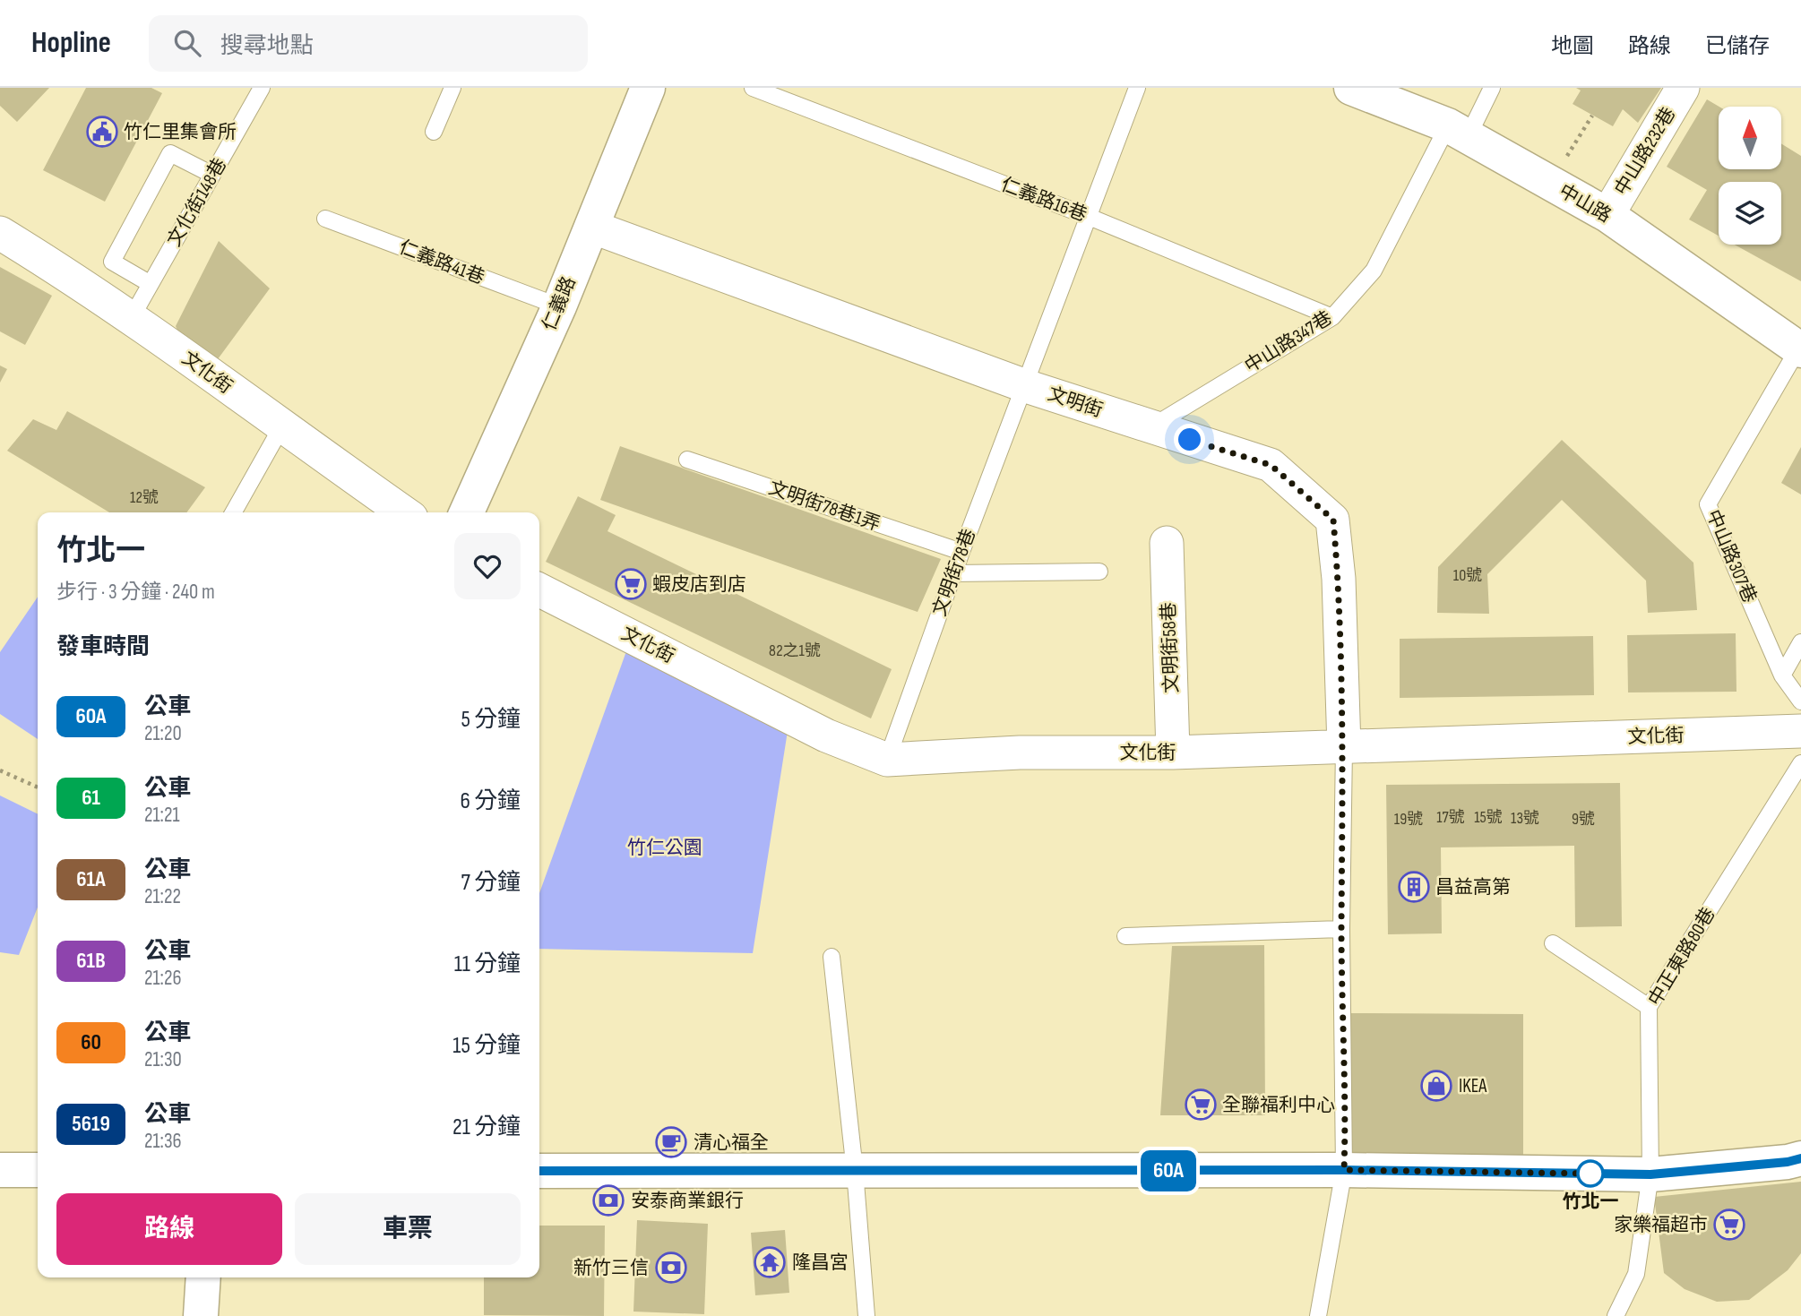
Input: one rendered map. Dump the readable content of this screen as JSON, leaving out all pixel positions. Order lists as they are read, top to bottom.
{
  "streets": {
    "main road": ["中山路", "仁義路"],
    "street": [
      "中山路232巷",
      "文化街",
      "文明街",
      "文明街58巷"
    ],
    "lane": [
      "仁義路16巷",
      "文化街148巷",
      "仁義路41巷",
      "中山路347巷",
      "文明街78巷1弄",
      "中山路307巷",
      "文明街78巷",
      "中正東路80巷"
    ]
  },
  "crossings": [
    ["中山路232巷", "中山路"],
    ["仁義路16巷", "中山路347巷"],
    ["仁義路16巷", "文明街78巷"],
    ["文化街148巷", "文化街"],
    ["中山路", "中山路347巷"],
    ["中山路", "中山路307巷"],
    ["仁義路41巷", "仁義路"],
    ["仁義路", "文明街"],
    ["中山路347巷", "文明街"],
    ["文化街", "文明街"],
    ["文化街", "文明街78巷"],
    ["文化街", "文明街58巷"],
    ["文明街", "文明街78巷"],
    ["文明街78巷1弄", "文明街78巷"]
  ],
  "parks": ["竹仁公園"],
  "places": {
    "public building": ["竹仁里集會所"],
    "supermarket": ["蝦皮店到店", "全聯福利中心", "家樂福超市"],
    "building": ["昌益高第"],
    "shop": ["IKEA"],
    "cafe": ["清心福全"],
    "other": ["竹北一"],
    "bank": ["安泰商業銀行", "新竹三信"],
    "temple": ["隆昌宮"]
  },
  "lines": ["bus line 60A"],
  "house_numbers": [
    "12號",
    "10號",
    "82之1號",
    "17號",
    "15號",
    "13號",
    "19號",
    "9號"
  ],
  "north": "top",
  "page": {
    "header": "Hopline",
    "search": "搜尋地點",
    "nav": ["地圖", "路線", "已儲存"],
    "on_map": "60A",
    "heading": [
      ["竹北一", "步行 · 3 分鐘 · 240 m"],
      "發車時間"
    ],
    "list": [
      {
        "mark": "60A",
        "name": "公車",
        "note": "21:20",
        "value": "5 分鐘"
      },
      {
        "mark": "61",
        "name": "公車",
        "note": "21:21",
        "value": "6 分鐘"
      },
      {
        "mark": "61A",
        "name": "公車",
        "note": "21:22",
        "value": "7 分鐘"
      },
      {
        "mark": "61B",
        "name": "公車",
        "note": "21:26",
        "value": "11 分鐘"
      },
      {
        "mark": "60",
        "name": "公車",
        "note": "21:30",
        "value": "15 分鐘"
      },
      {
        "mark": "5619",
        "name": "公車",
        "note": "21:36",
        "value": "21 分鐘"
      }
    ],
    "buttons": ["路線", "車票"]
  }
}
